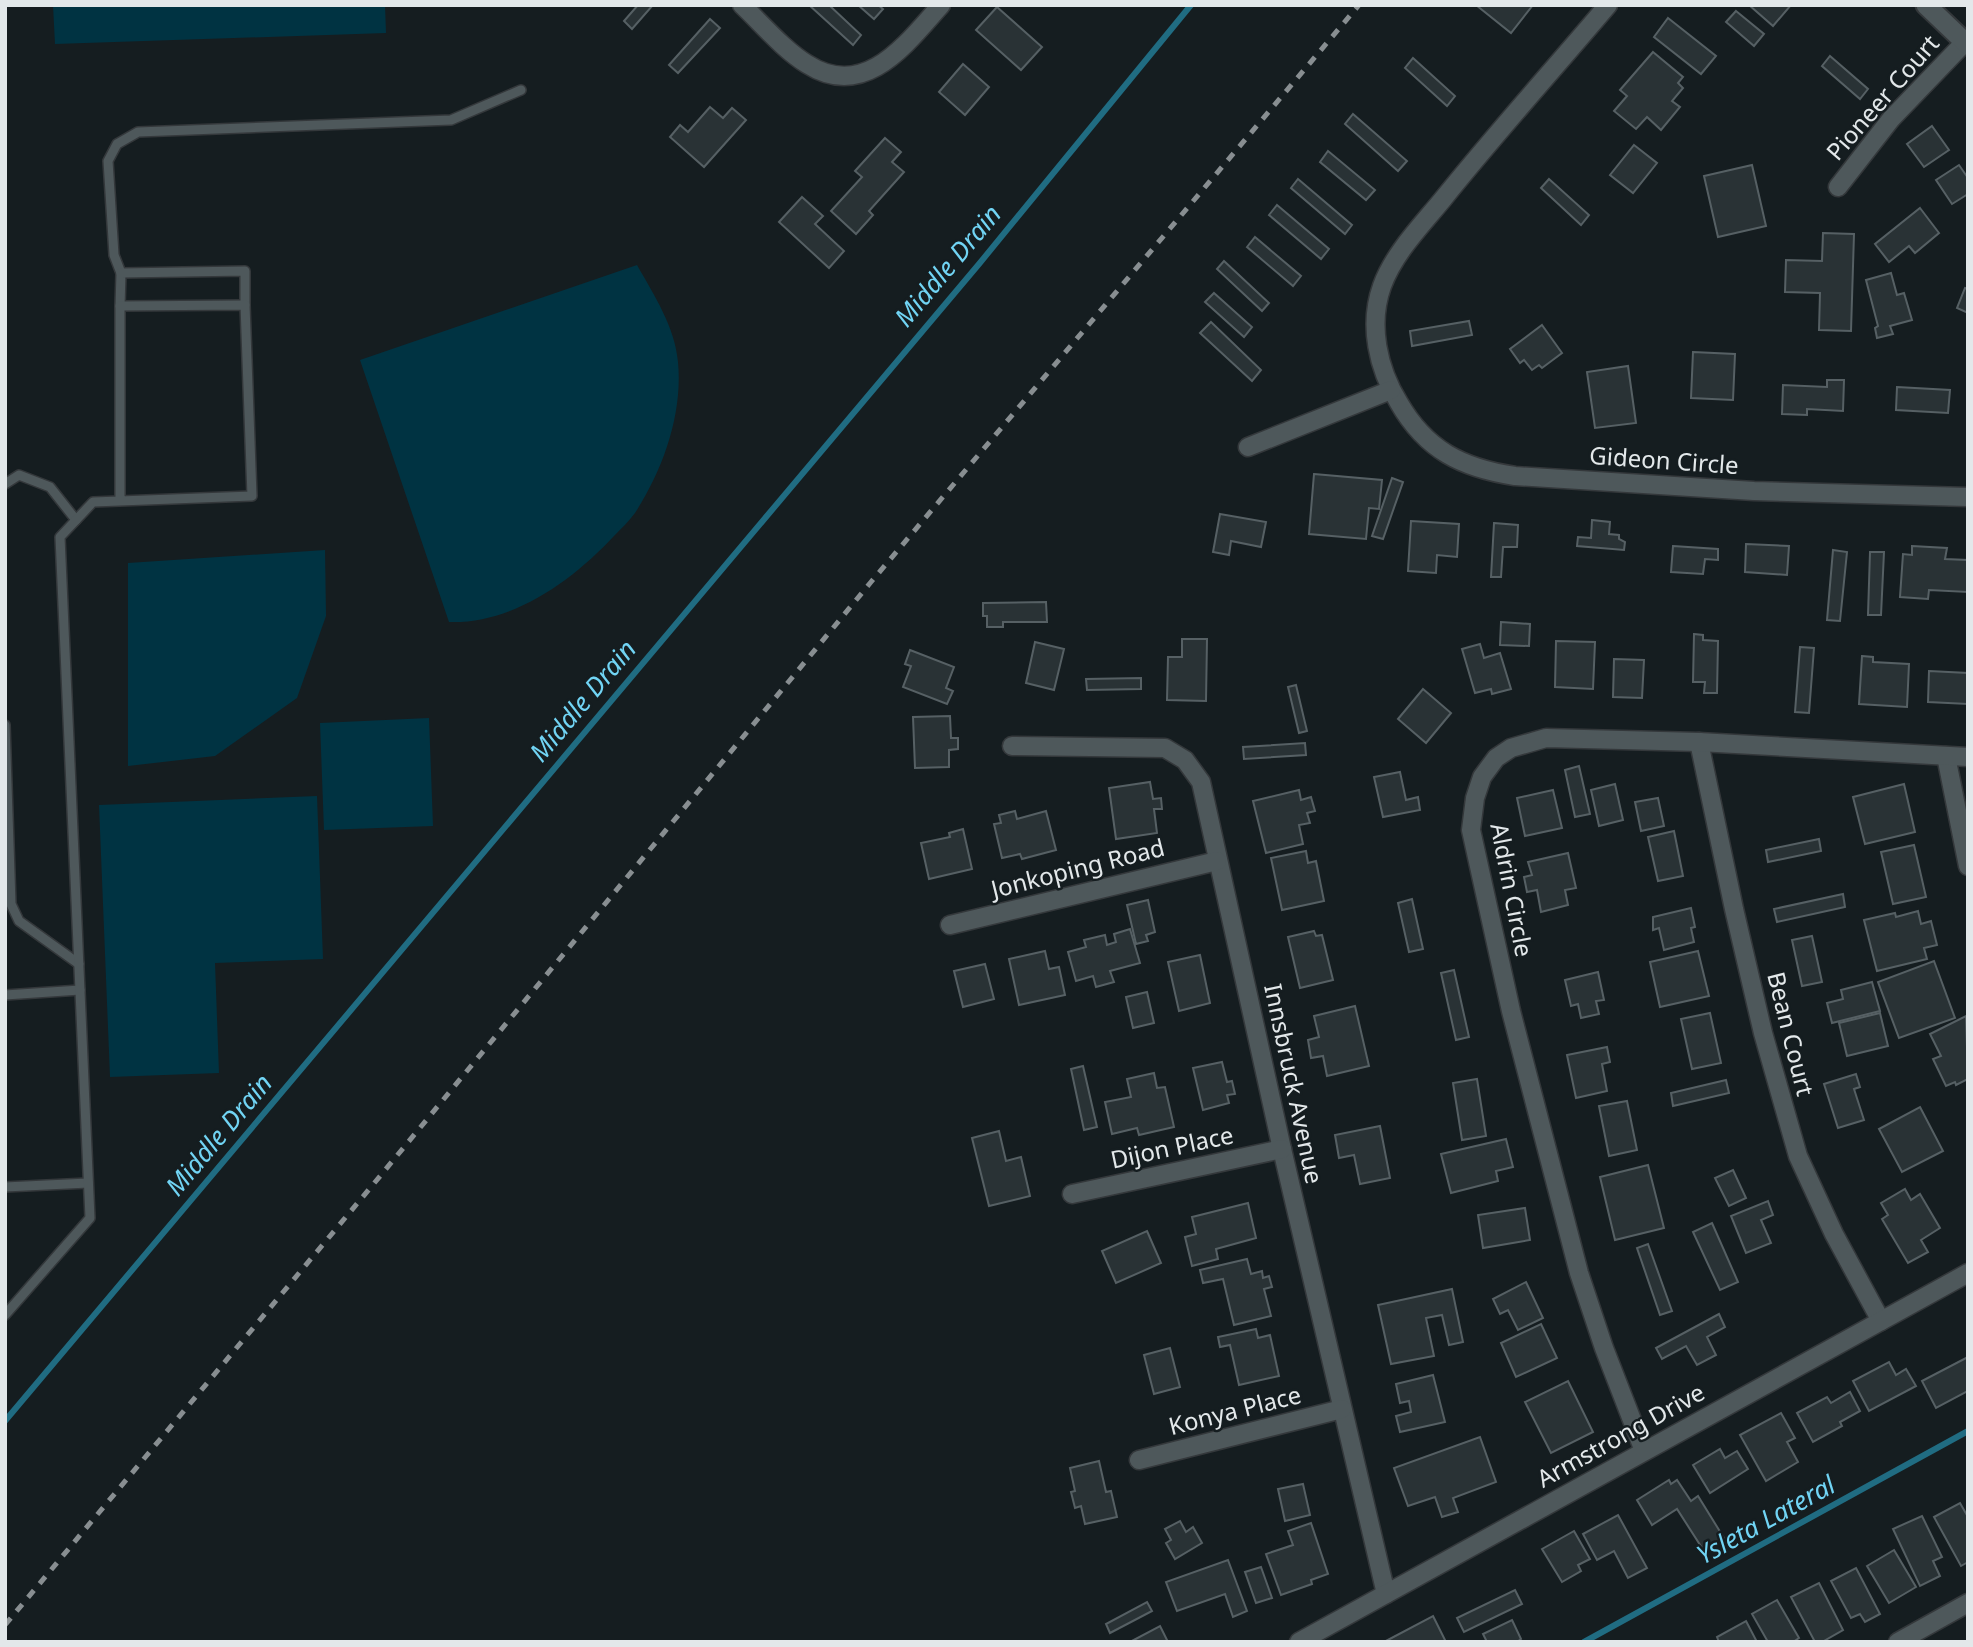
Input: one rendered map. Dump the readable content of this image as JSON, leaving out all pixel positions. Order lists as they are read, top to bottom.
{
  "streets": {
    "street": [
      "Pioneer Court",
      "Gideon Circle",
      "Jonkoping Road",
      "Aldrin Circle",
      "Bean Court",
      "Innsbruck Avenue",
      "Dijon Place",
      "Konya Place",
      "Armstrong Drive"
    ]
  },
  "crossings": [
    ["Jonkoping Road", "Innsbruck Avenue"],
    ["Aldrin Circle", "Bean Court"],
    ["Aldrin Circle", "Armstrong Drive"],
    ["Bean Court", "Armstrong Drive"],
    ["Innsbruck Avenue", "Dijon Place"],
    ["Innsbruck Avenue", "Konya Place"],
    ["Innsbruck Avenue", "Armstrong Drive"]
  ],
  "water": ["Middle Drain", "Ysleta Lateral"]
}
